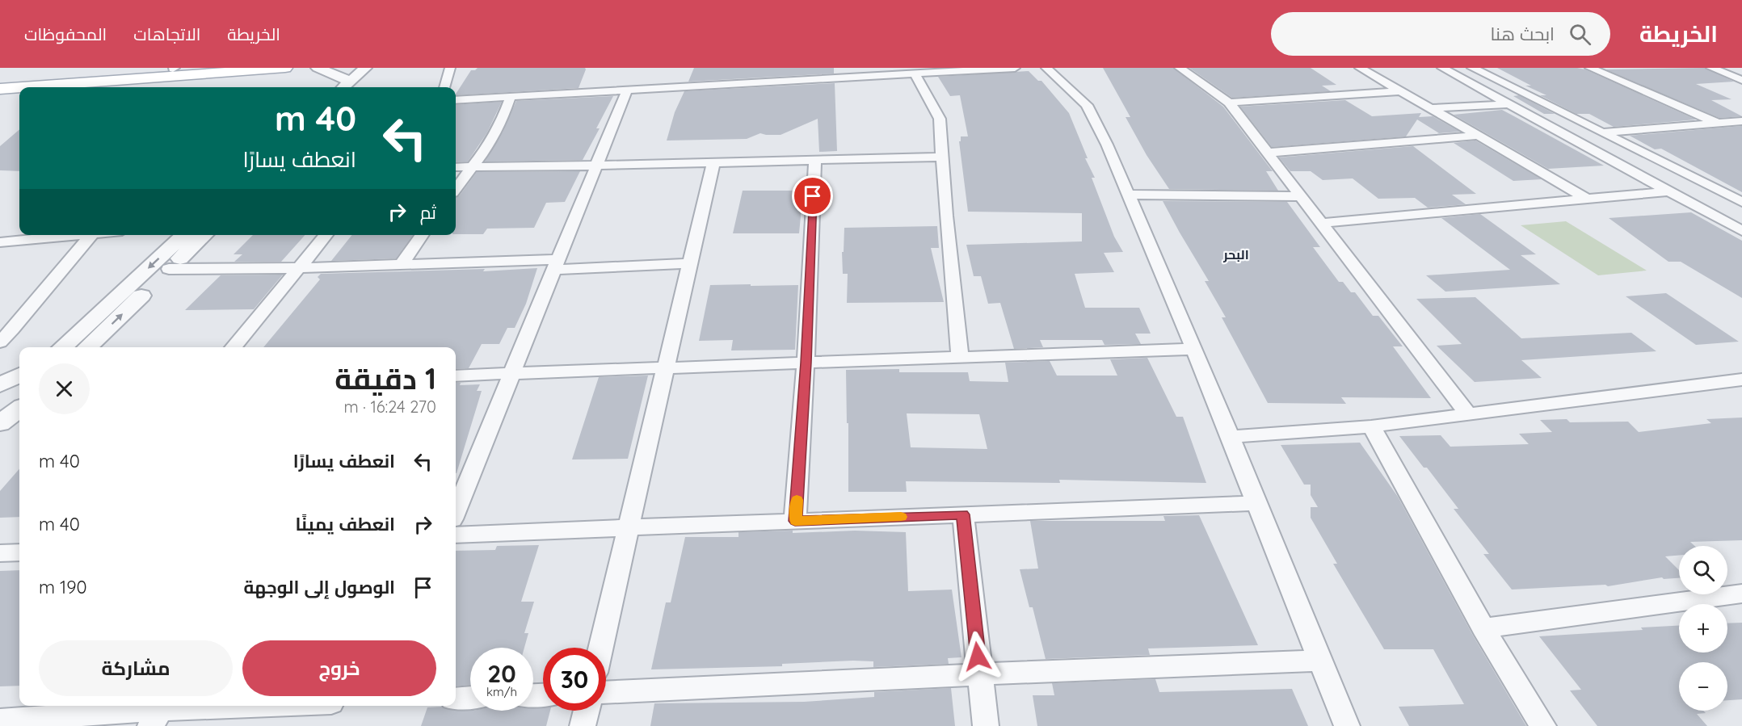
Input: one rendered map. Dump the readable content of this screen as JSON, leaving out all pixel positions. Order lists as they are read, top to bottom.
{
  "districts": ["البحر"],
  "page": {
    "header": "الخريطة",
    "search": "ابحث هنا",
    "nav": ["الخريطة", "الاتجاهات", "المحفوظات"],
    "turn": ["40 m", "انعطف يسارًا"],
    "then": "ثم",
    "heading": ["1 دقيقة", "270 m · 16:24"],
    "list": [
      {
        "name": "انعطف يسارًا",
        "value": "40 m"
      },
      {
        "name": "انعطف يمينًا",
        "value": "40 m"
      },
      {
        "name": "الوصول إلى الوجهة",
        "value": "190 m"
      }
    ],
    "map_buttons": ["+", "−"],
    "buttons": ["خروج", "مشاركة"],
    "speed": "20 km/h",
    "limit": "30"
  }
}
